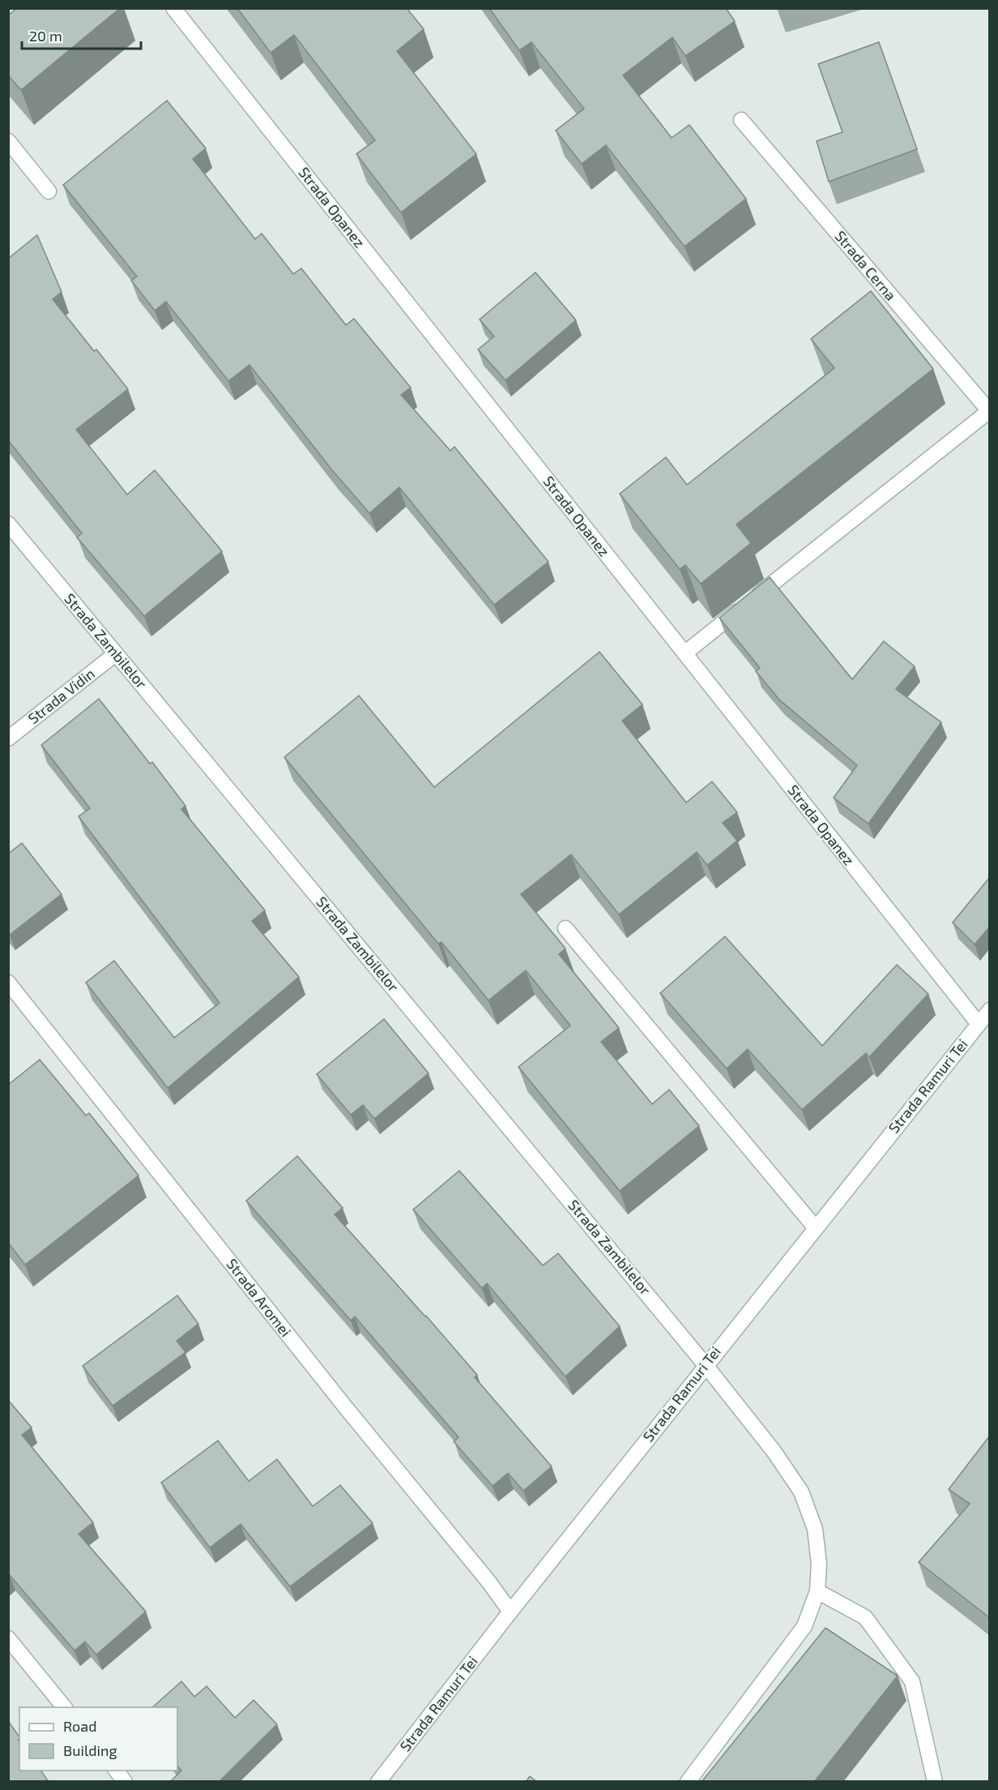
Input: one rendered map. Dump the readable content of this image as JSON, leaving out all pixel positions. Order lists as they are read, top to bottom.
{
  "streets": {
    "street": [
      "Strada Opanez",
      "Strada Cerna",
      "Strada Zambilelor",
      "Strada Vidin",
      "Strada Ramuri Tei",
      "Strada Aromei"
    ]
  },
  "crossings": [
    ["Strada Opanez", "Strada Ramuri Tei"],
    ["Strada Zambilelor", "Strada Vidin"],
    ["Strada Zambilelor", "Strada Ramuri Tei"],
    ["Strada Ramuri Tei", "Strada Aromei"]
  ],
  "legend": ["Road", "Building"],
  "scale_bar": "20 m"
}
